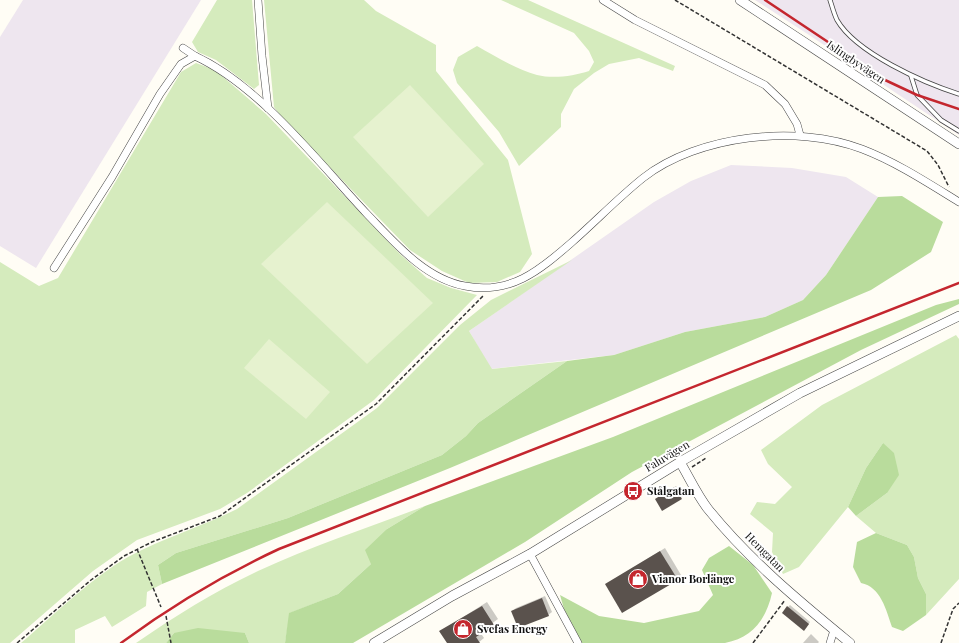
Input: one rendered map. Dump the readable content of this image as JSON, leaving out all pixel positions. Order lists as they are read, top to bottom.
{
  "streets": {
    "street": ["Islingbyvägen", "Faluvägen", "Hemgatan"]
  },
  "crossings": [
    ["Faluvägen", "Hemgatan"]
  ],
  "places": {
    "bus stop": ["Stålgatan"],
    "shop": ["Vianor Borlänge", "Svefas Energy"]
  }
}
